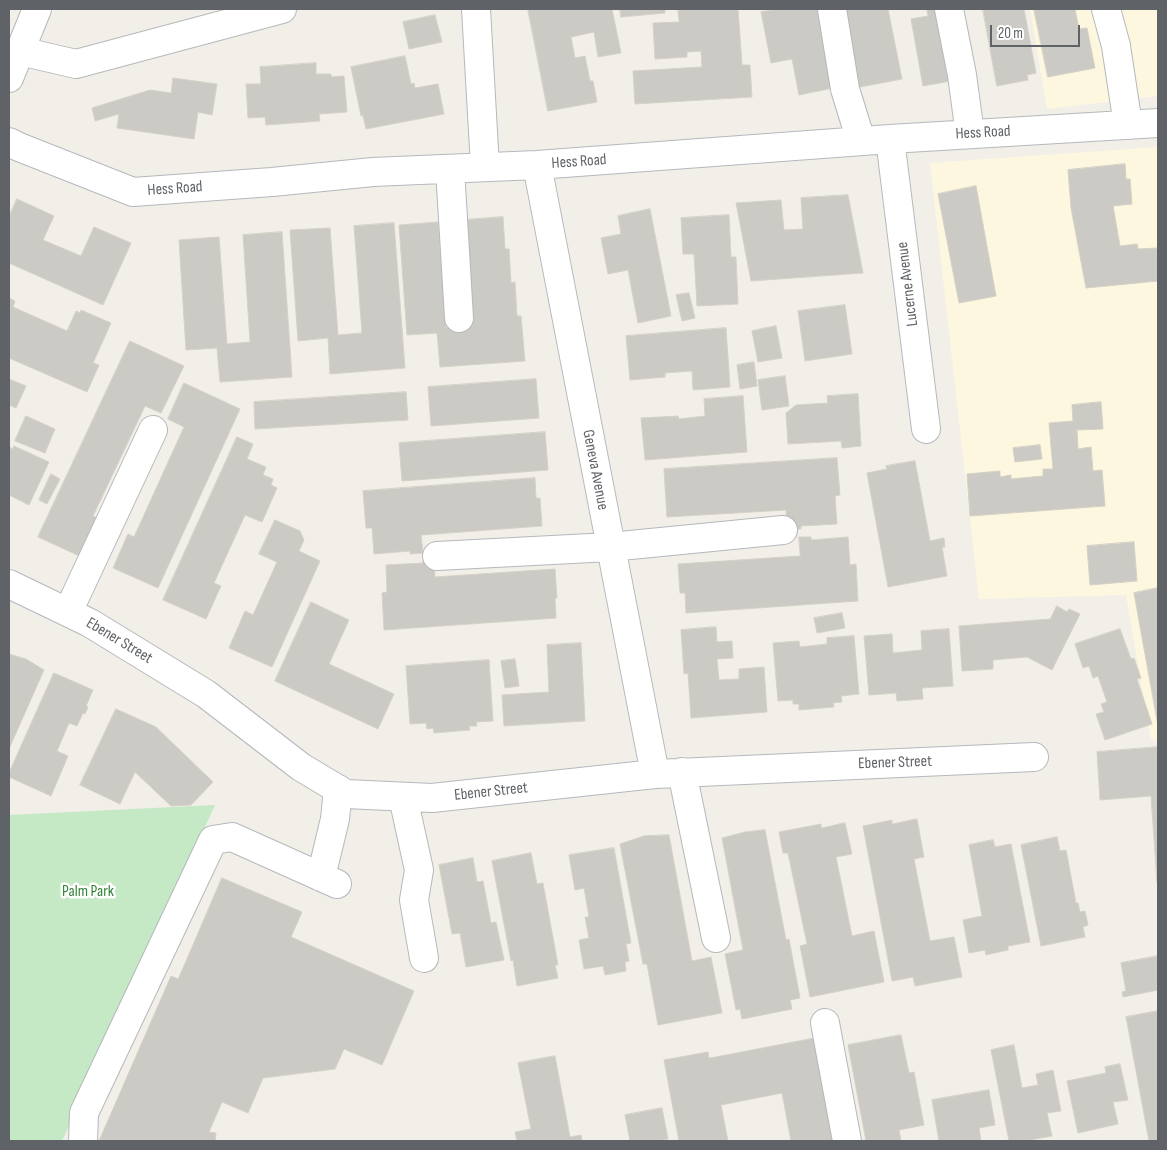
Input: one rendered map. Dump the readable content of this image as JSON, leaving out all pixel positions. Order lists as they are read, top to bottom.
{
  "streets": {
    "street": [
      "Hess Road",
      "Lucerne Avenue",
      "Geneva Avenue",
      "Ebener Street"
    ]
  },
  "crossings": [
    ["Hess Road", "Lucerne Avenue"],
    ["Hess Road", "Geneva Avenue"],
    ["Geneva Avenue", "Ebener Street"]
  ],
  "parks": ["Palm Park"],
  "scale_bar": "20 m"
}
